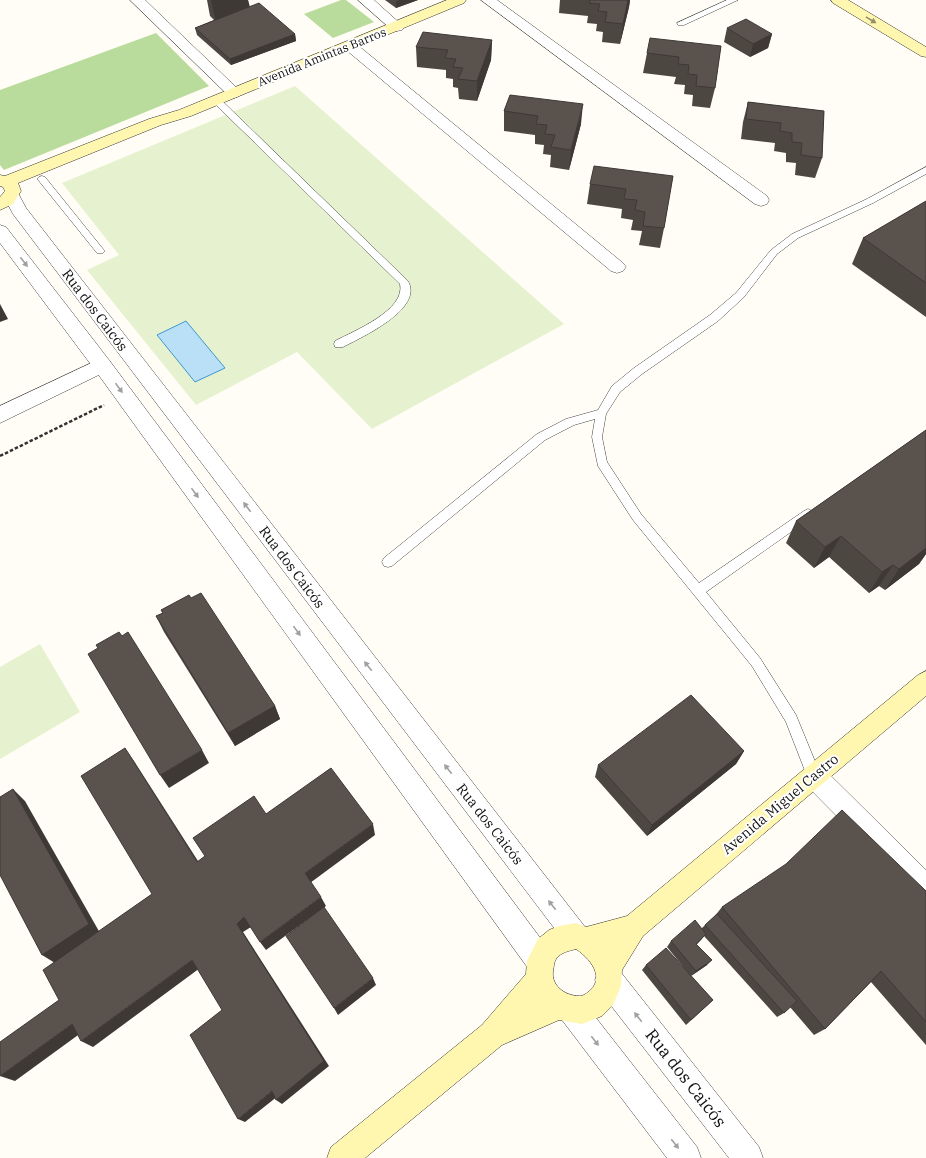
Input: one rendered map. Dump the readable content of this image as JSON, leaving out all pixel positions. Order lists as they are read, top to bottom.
{
  "streets": {
    "main road": ["Avenida Amintas Barros", "Avenida Miguel Castro"],
    "street": ["Rua dos Caicós"]
  },
  "crossings": [
    ["Avenida Amintas Barros", "Rua dos Caicós"],
    ["Rua dos Caicós", "Avenida Miguel Castro"]
  ]
}
